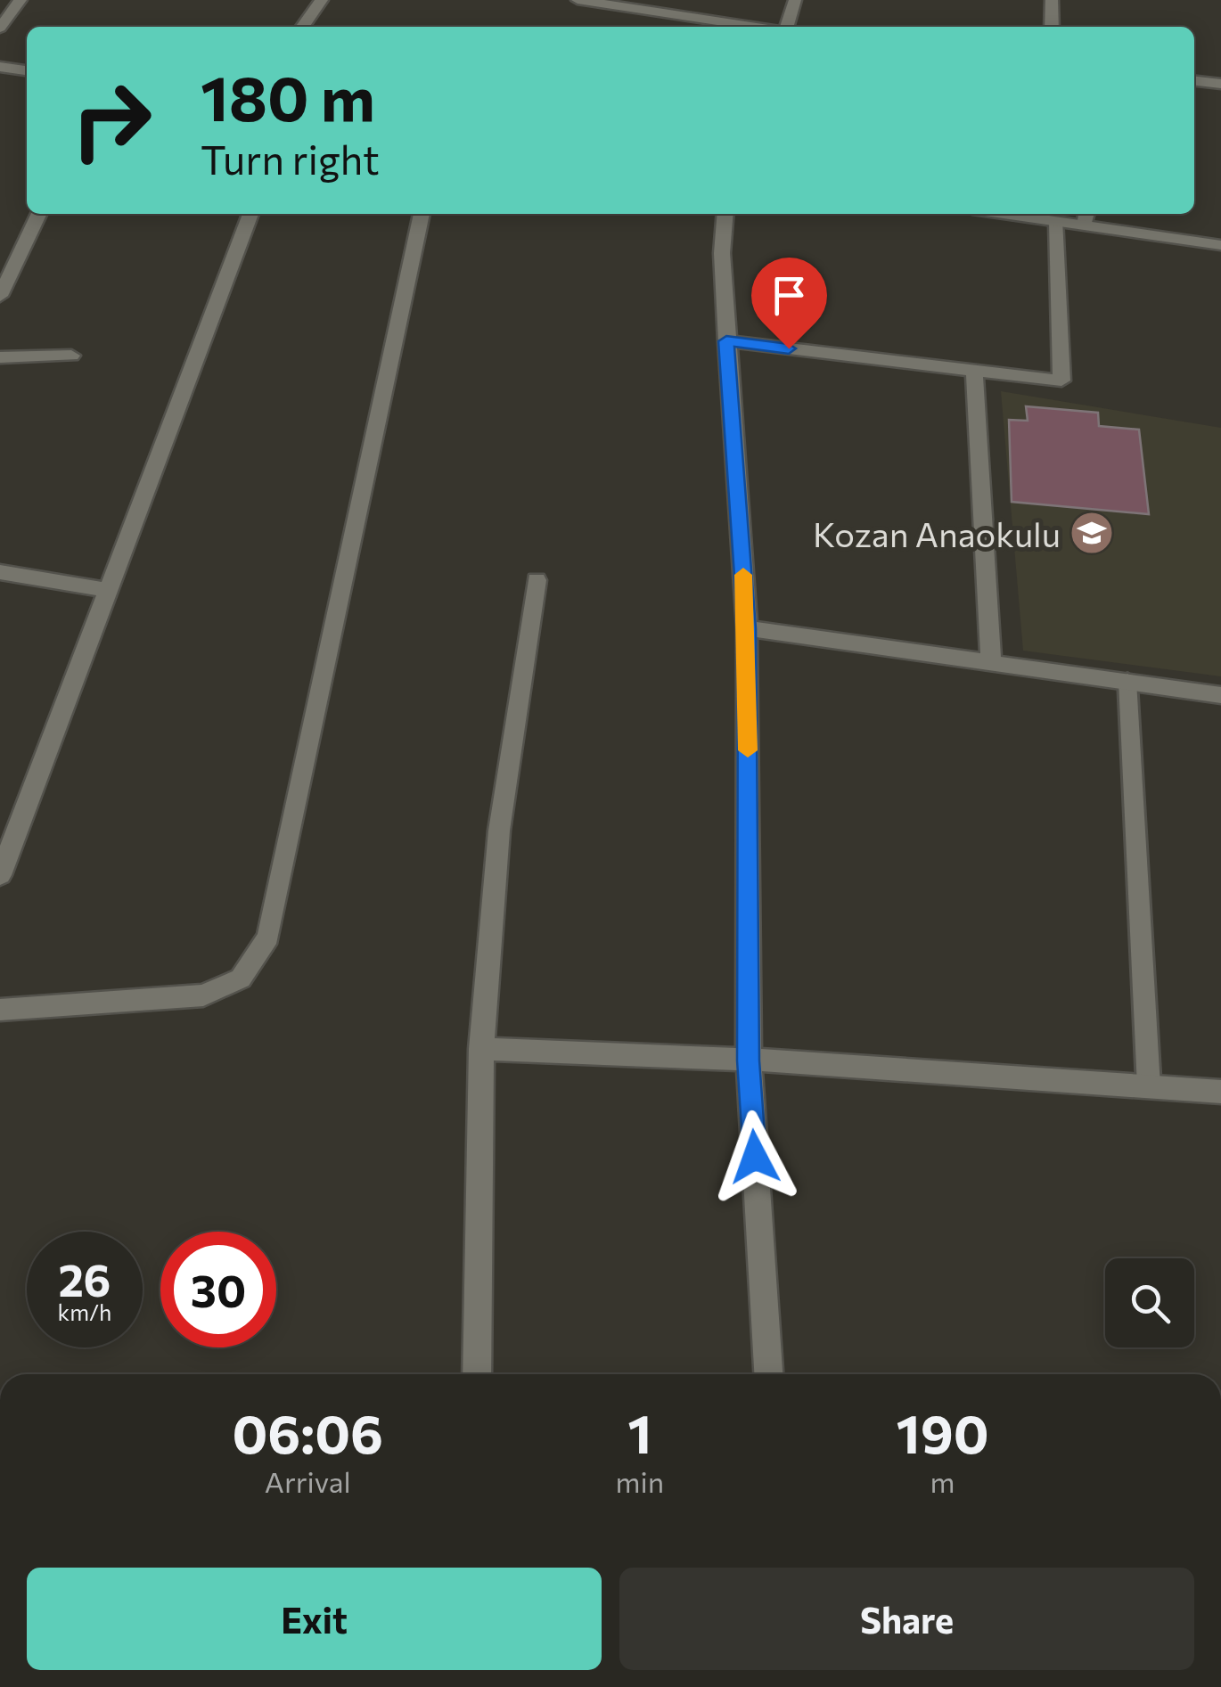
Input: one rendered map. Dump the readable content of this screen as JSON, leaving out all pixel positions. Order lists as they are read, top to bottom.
{
  "places": {
    "school or university": ["Kozan Anaokulu"]
  },
  "page": {
    "turn": ["180 m", "Turn right"],
    "speed": "26 km/h",
    "limit": "30",
    "eta": [
      "06:06",
      "Arrival",
      "1",
      "min",
      "190",
      "m"
    ],
    "buttons": ["Exit", "Share"]
  }
}
